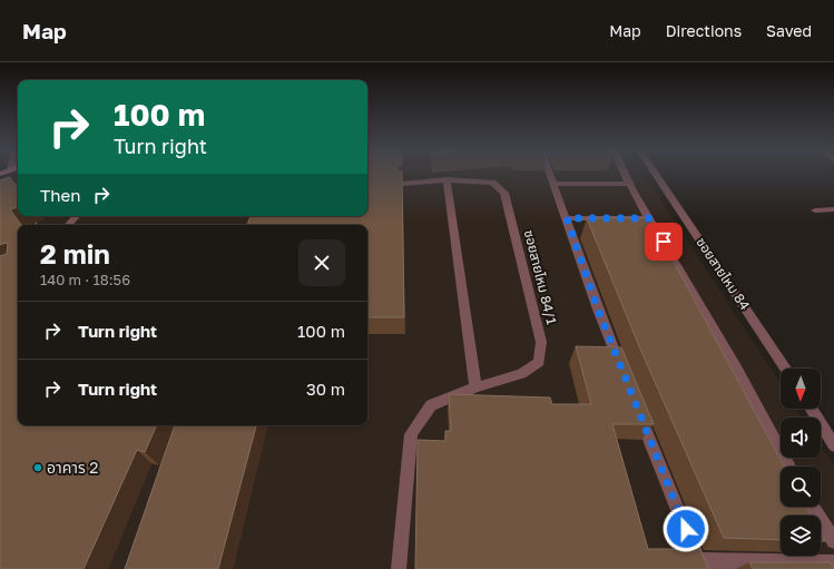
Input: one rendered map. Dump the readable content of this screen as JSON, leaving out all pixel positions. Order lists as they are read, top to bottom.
{
  "streets": {
    "street": ["ซอยสายไหม 84", "ซอยสายไหม 84/1"]
  },
  "places": ["อาคาร 2"],
  "north": "bottom",
  "page": {
    "header": "Map",
    "nav": ["Map", "Directions", "Saved"],
    "turn": ["100 m", "Turn right"],
    "then": "Then",
    "heading": ["2 min", "140 m · 18:56"],
    "list": [
      {
        "name": "Turn right",
        "value": "100 m"
      },
      {
        "name": "Turn right",
        "value": "30 m"
      }
    ]
  }
}
